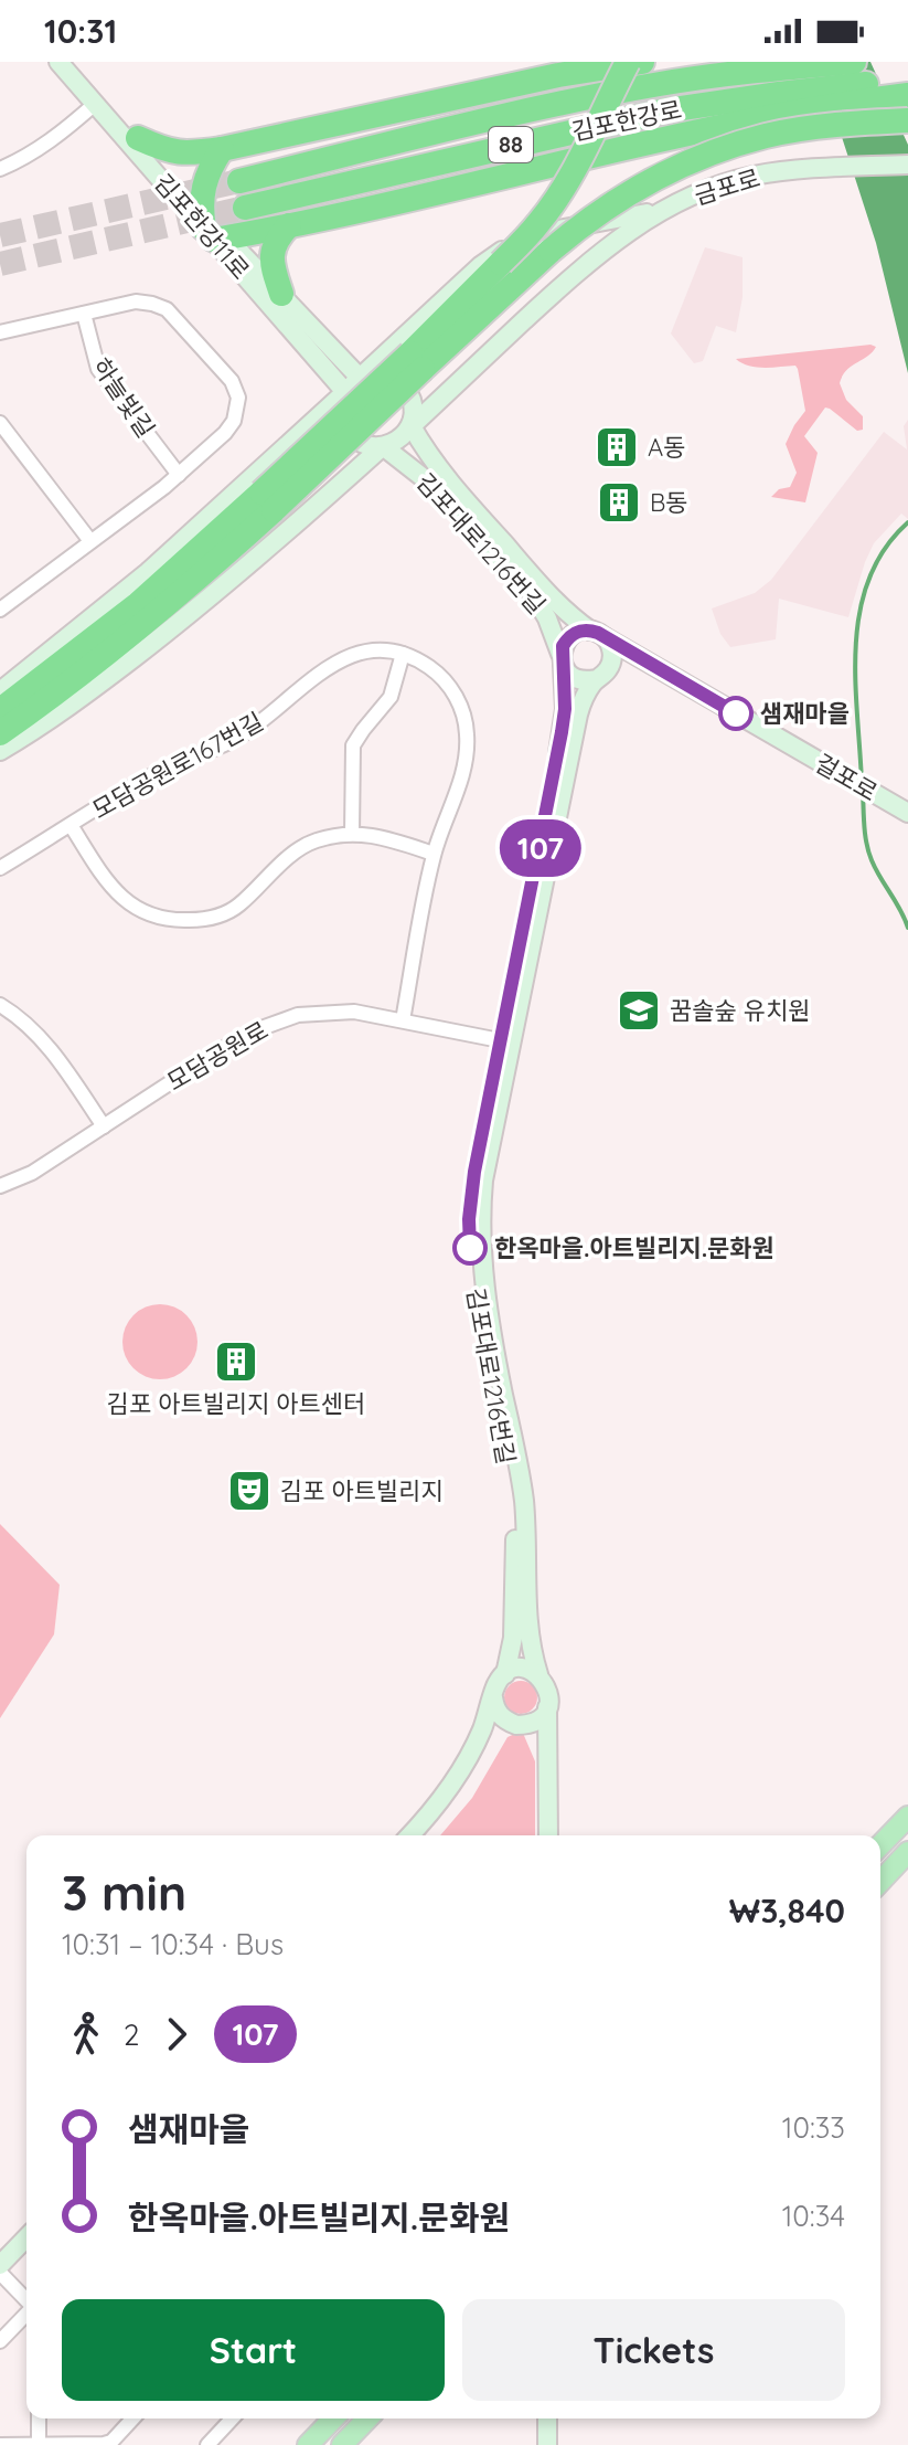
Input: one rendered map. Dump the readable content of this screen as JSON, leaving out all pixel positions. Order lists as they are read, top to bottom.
{
  "streets": {
    "highway": ["김포한강로", "88"],
    "street": [
      "금포로",
      "김포한강11로",
      "하늘빛길",
      "김포대로1216번길",
      "모담공원로167번길",
      "걸포로",
      "모담공원로"
    ]
  },
  "crossings": [
    ["김포한강11로", "김포대로1216번길"],
    ["김포대로1216번길", "걸포로"],
    ["김포대로1216번길", "모담공원로"]
  ],
  "places": {
    "building": ["A동", "B동", "김포 아트빌리지 아트센터"],
    "other": ["샘재마을", "한옥마을.아트빌리지.문화원"],
    "school or university": ["꿈솔숲 유치원"],
    "theatre": ["김포 아트빌리지"]
  },
  "lines": ["bus line 107"],
  "page": {
    "status": "10:31",
    "on_map": "107",
    "heading": ["3 min", "10:31 – 10:34 · Bus", "₩3,840"],
    "legs": ["2", "107"],
    "list": [
      {
        "name": "샘재마을",
        "value": "10:33"
      },
      {
        "name": "한옥마을.아트빌리지.문화원",
        "value": "10:34"
      }
    ],
    "buttons": ["Start", "Tickets"]
  }
}
